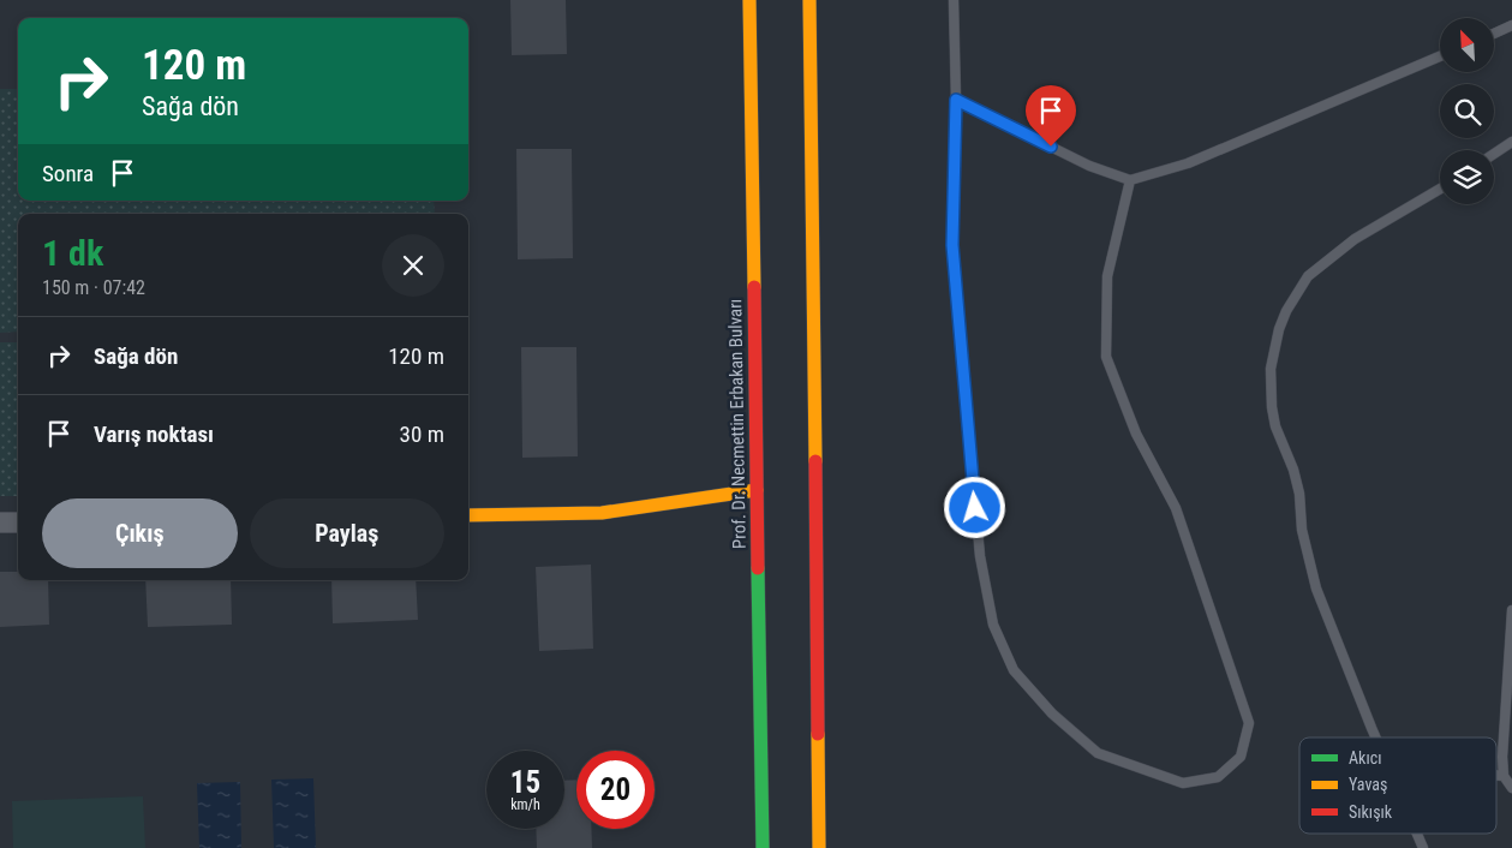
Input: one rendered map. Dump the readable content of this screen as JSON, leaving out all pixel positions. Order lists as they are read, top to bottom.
{
  "streets": {
    "main road": ["Prof. Dr. Necmettin Erbakan Bulvarı"]
  },
  "legend": ["Akıcı", "Yavaş", "Sıkışık"],
  "north": "top left",
  "page": {
    "turn": ["120 m", "Sağa dön"],
    "then": "Sonra",
    "heading": ["1 dk", "150 m · 07:42"],
    "list": [
      {
        "name": "Sağa dön",
        "value": "120 m"
      },
      {
        "name": "Varış noktası",
        "value": "30 m"
      }
    ],
    "buttons": ["Çıkış", "Paylaş"],
    "speed": "15 km/h",
    "limit": "20"
  }
}
